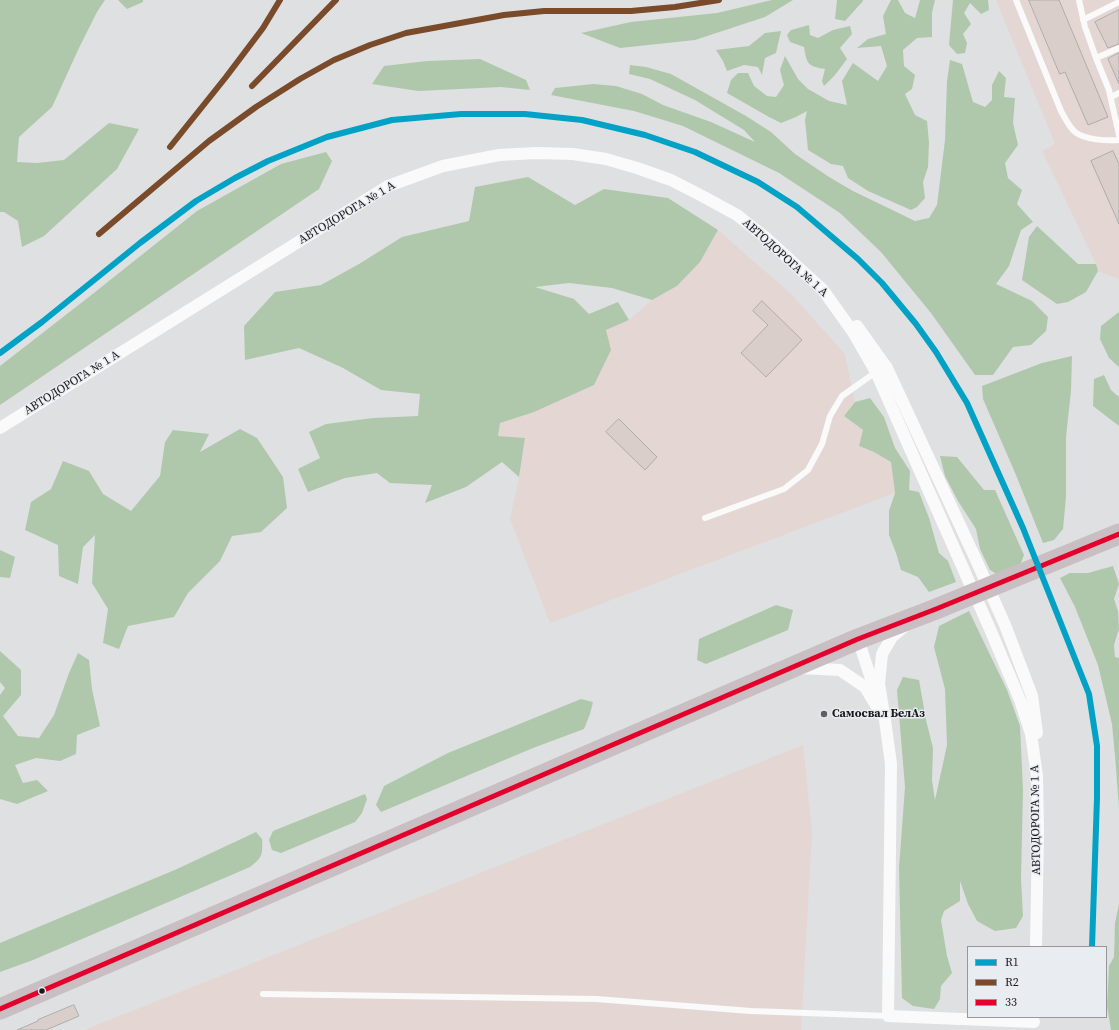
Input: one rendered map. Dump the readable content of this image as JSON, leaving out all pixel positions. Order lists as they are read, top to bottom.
{
  "streets": {
    "street": ["АВТОДОРОГА № 1 А"]
  },
  "places": ["Самосвал БелАз"],
  "lines": ["transit line R2", "transit line R1", "transit line 33"],
  "legend": ["R1", "R2", "33"]
}
